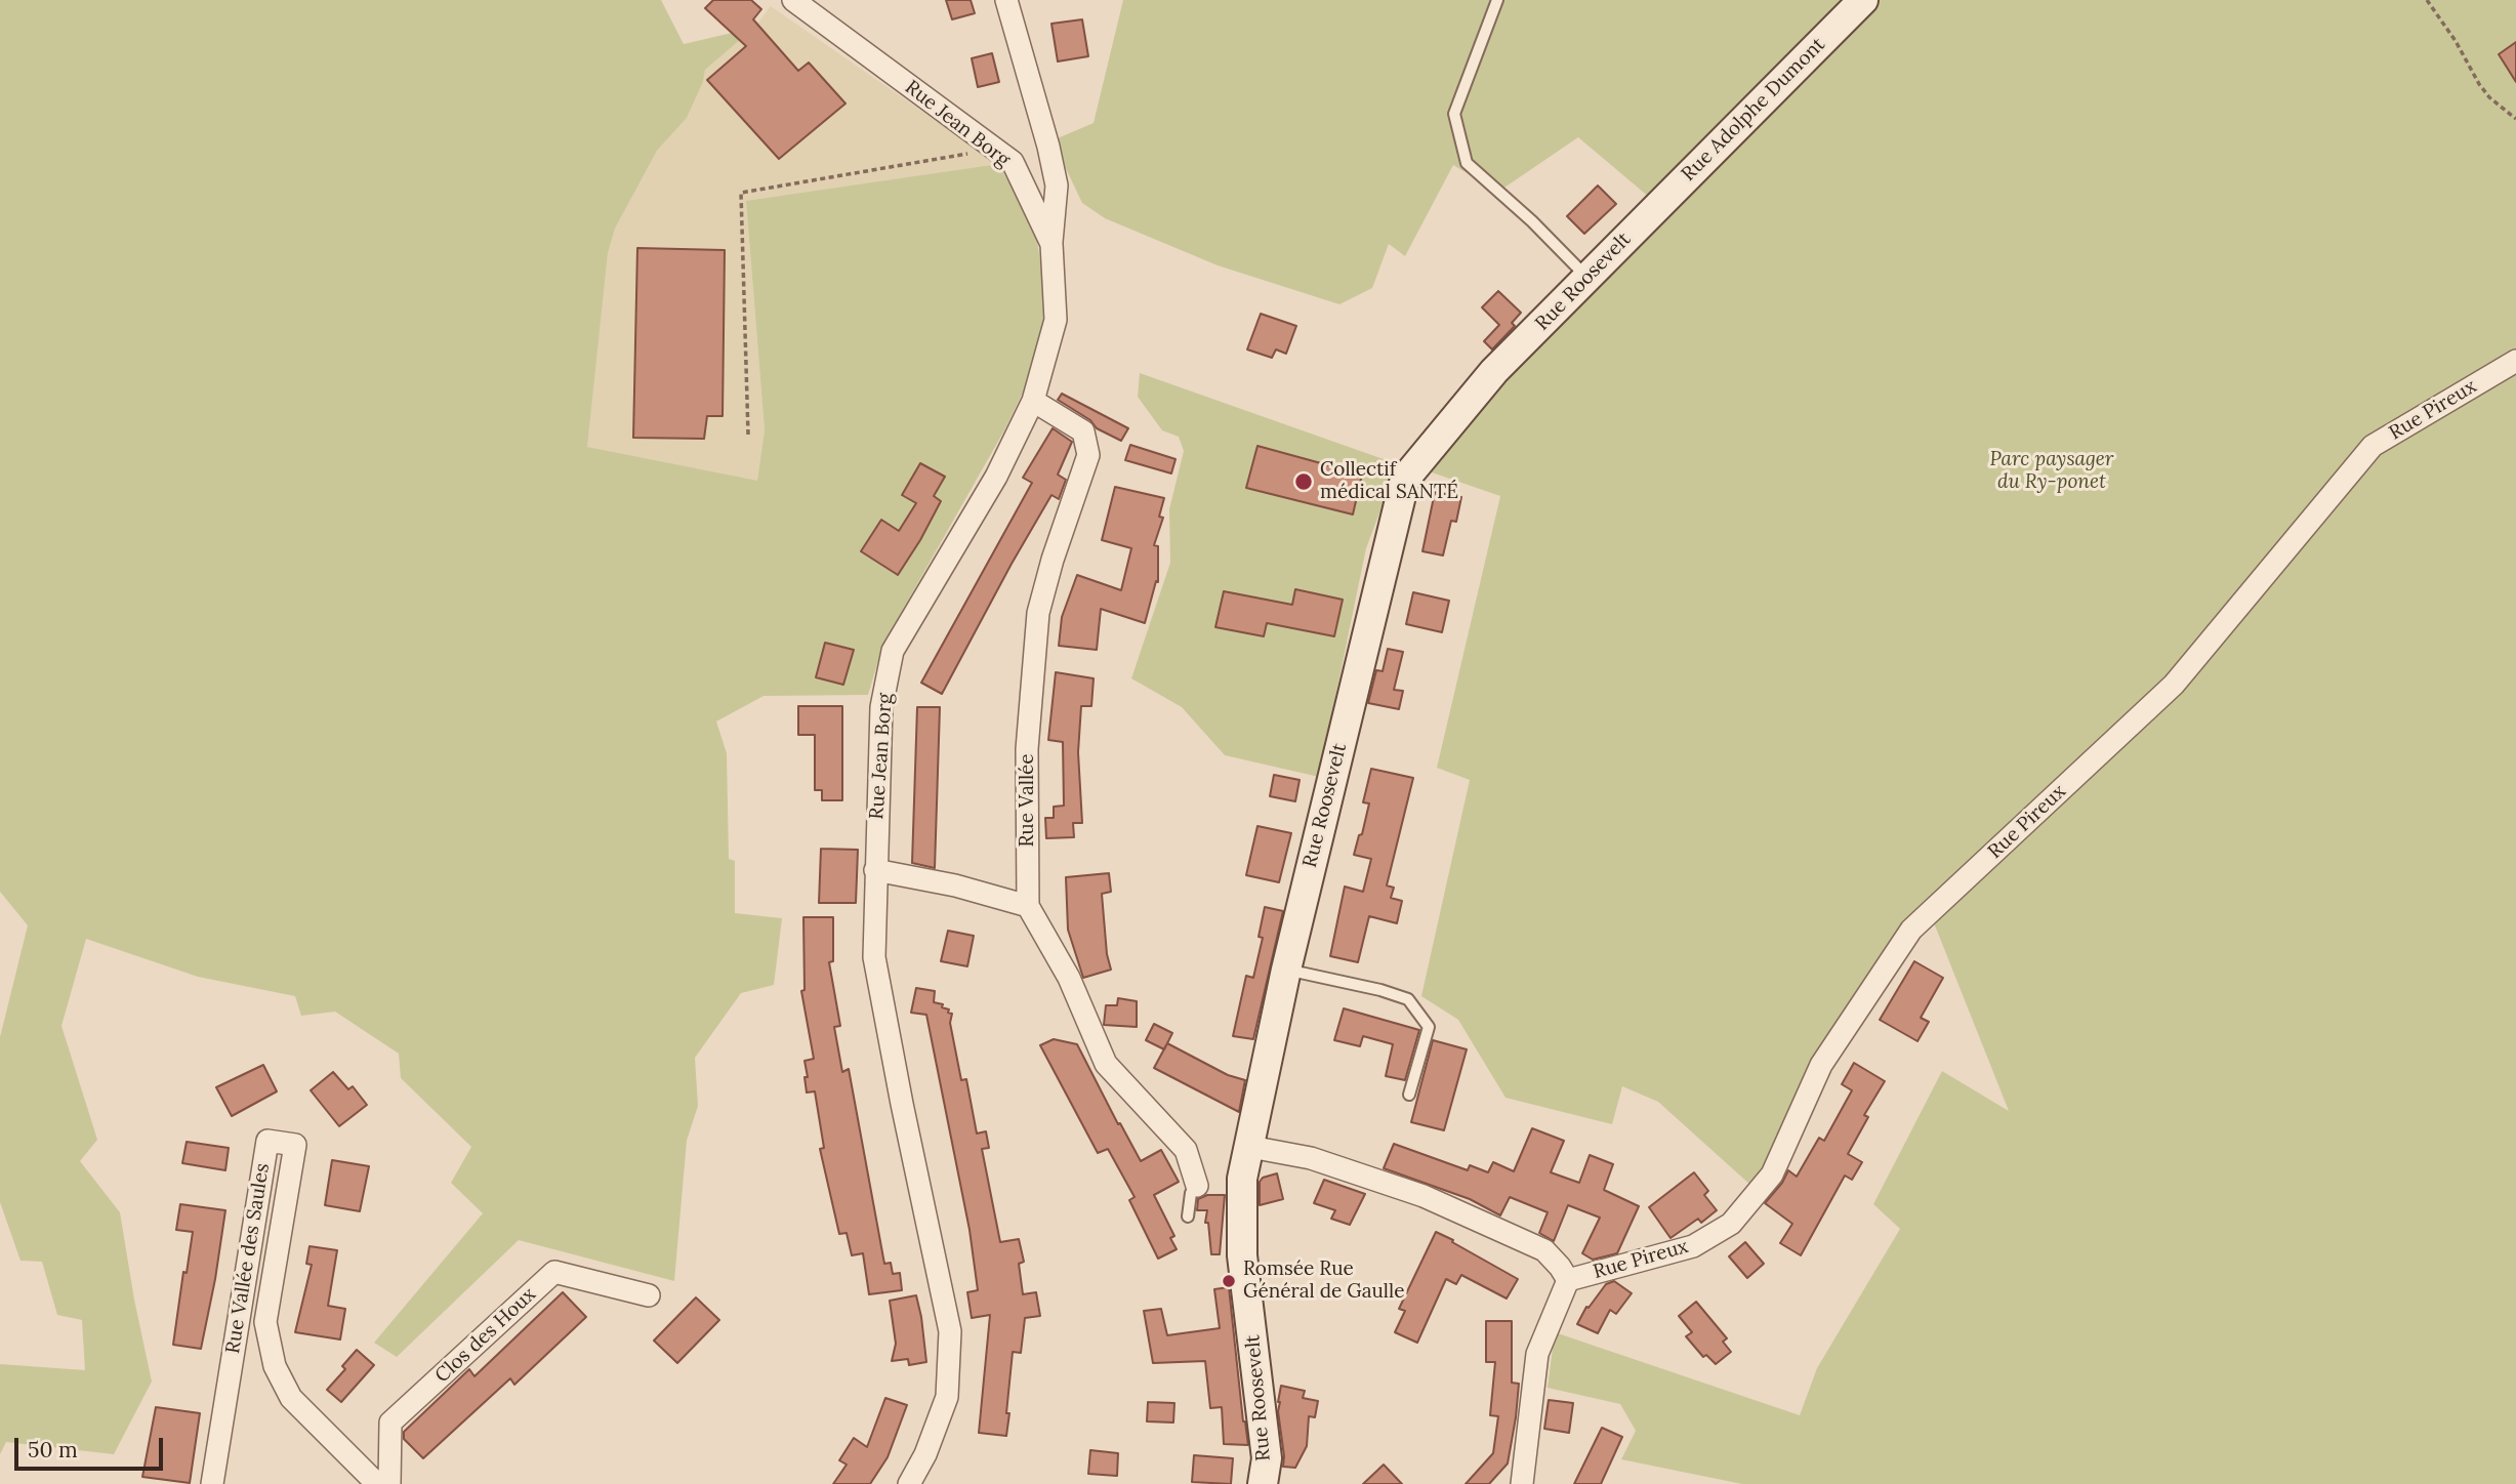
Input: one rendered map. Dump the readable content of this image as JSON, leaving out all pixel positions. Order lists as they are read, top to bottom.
{
  "streets": {
    "main road": ["Rue Adolphe Dumont", "Rue Roosevelt"],
    "street": [
      "Rue Jean Borg",
      "Rue Pireux",
      "Rue Vallée",
      "Rue Vallée des Saules",
      "Clos des Houx"
    ]
  },
  "crossings": [
    ["Rue Adolphe Dumont", "Rue Roosevelt"],
    ["Rue Jean Borg", "Rue Vallée"]
  ],
  "parks": ["Parc paysager du Ry-ponet"],
  "places": ["Collectif médical SANTÉ", "Romsée Rue Général de Gaulle"],
  "scale_bar": "50 m"
}
